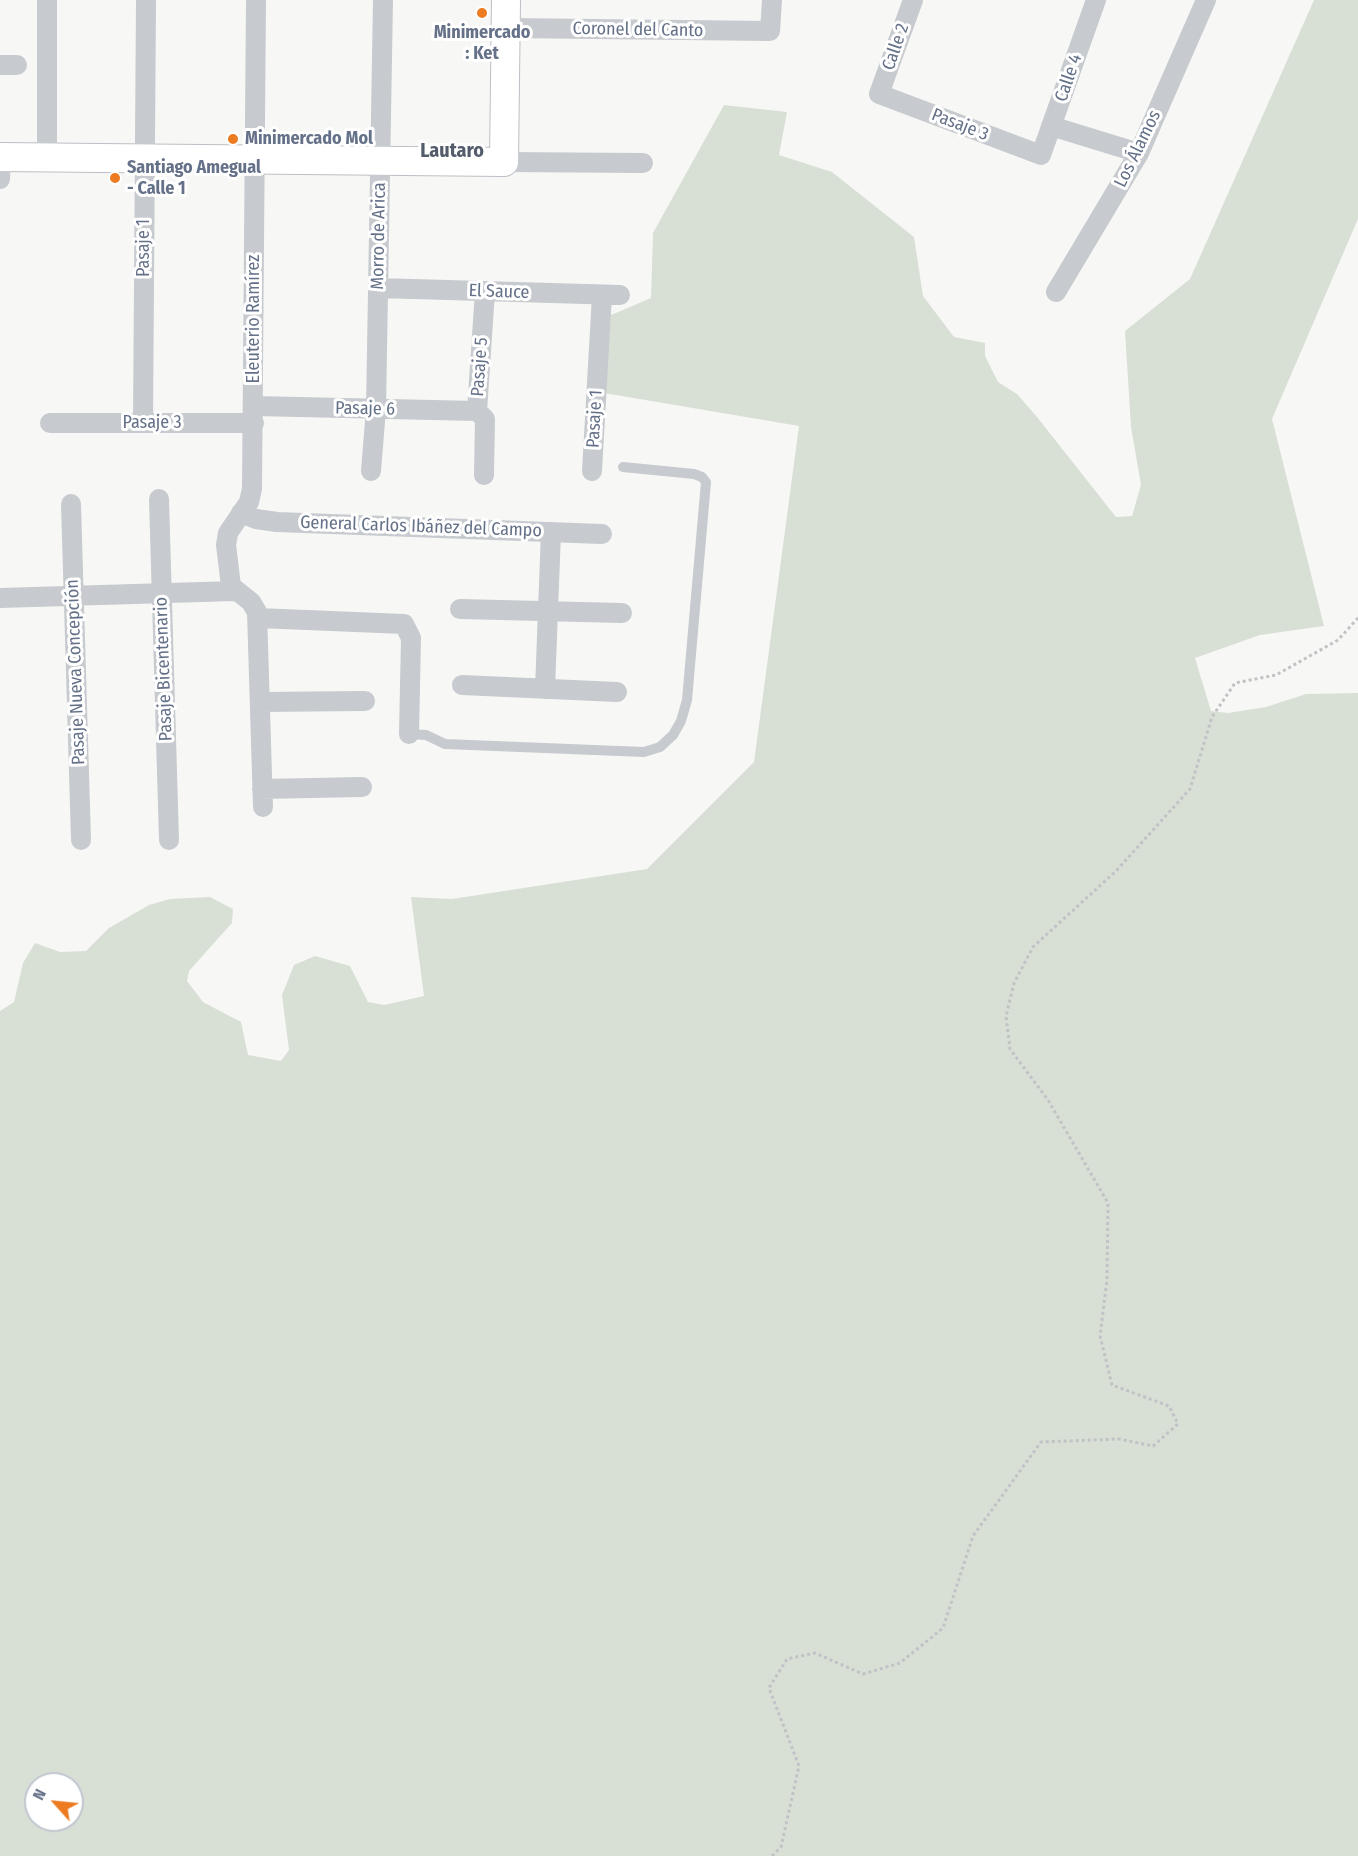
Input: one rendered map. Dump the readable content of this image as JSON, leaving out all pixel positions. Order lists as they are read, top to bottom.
{
  "streets": {
    "street": [
      "Coronel del Canto",
      "Calle 2",
      "Calle 4",
      "Pasaje 3",
      "Los Álamos",
      "Morro de Arica",
      "Pasaje 1",
      "El Sauce",
      "Eleuterio Ramírez",
      "Pasaje 5",
      "Pasaje 6",
      "General Carlos Ibáñez del Campo",
      "Pasaje Bicentenario",
      "Pasaje Nueva Concepción"
    ]
  },
  "crossings": [
    ["Calle 2", "Pasaje 3"],
    ["Calle 4", "Pasaje 3"],
    ["Pasaje 3", "Pasaje 1"],
    ["Pasaje 3", "Eleuterio Ramírez"],
    ["Pasaje 3", "Pasaje 6"],
    ["Morro de Arica", "El Sauce"],
    ["Morro de Arica", "Pasaje 6"],
    ["Pasaje 1", "El Sauce"],
    ["El Sauce", "Pasaje 5"],
    ["Eleuterio Ramírez", "Pasaje 6"],
    ["Eleuterio Ramírez", "General Carlos Ibáñez del Campo"],
    ["Pasaje 5", "Pasaje 6"]
  ],
  "districts": ["Lautaro"],
  "places": ["Minimercado : Ket", "Minimercado Mol", "Santiago Amegual - Calle 1"],
  "north": "top left"
}
